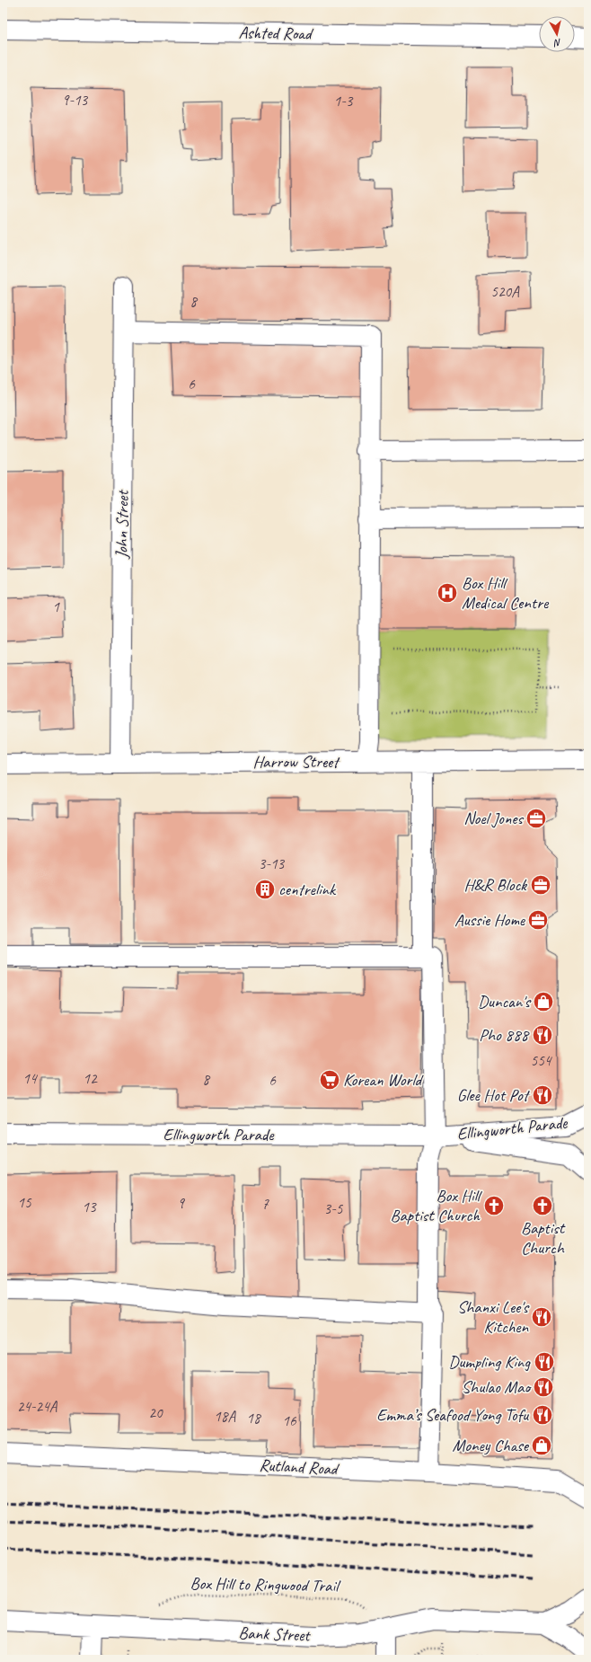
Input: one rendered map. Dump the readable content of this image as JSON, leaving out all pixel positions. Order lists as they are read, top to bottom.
{
  "streets": {
    "street": [
      "Ashted Road",
      "John Street",
      "Harrow Street",
      "Ellingworth Parade",
      "Rutland Road",
      "Bank Street"
    ],
    "path": ["Box Hill to Ringwood Trail"]
  },
  "crossings": [
    ["John Street", "Harrow Street"],
    ["Box Hill to Ringwood Trail", "Bank Street"]
  ],
  "places": {
    "hospital": ["Box Hill Medical Centre"],
    "office": ["Noel Jones", "H&R Block", "Aussie Home"],
    "building": ["centrelink"],
    "shop": ["Duncan's", "Money Chase"],
    "restaurant": [
      "Pho 888",
      "Glee Hot Pot",
      "Shanxi Lee's Kitchen",
      "Dumpling King",
      "Shulao Mao",
      "Emma’s Seafood Yong Tofu"
    ],
    "supermarket": ["Korean World"],
    "church": ["Box Hill Baptist Church", "Baptist Church"]
  },
  "house_numbers": [
    "9-13",
    "1-3",
    "520A",
    "8",
    "6",
    "1",
    "3-13",
    "554",
    "14",
    "12",
    "8",
    "6",
    "15",
    "9",
    "7",
    "13",
    "3-5",
    "24-24A",
    "20",
    "18A",
    "18",
    "16"
  ],
  "north": "bottom"
}
